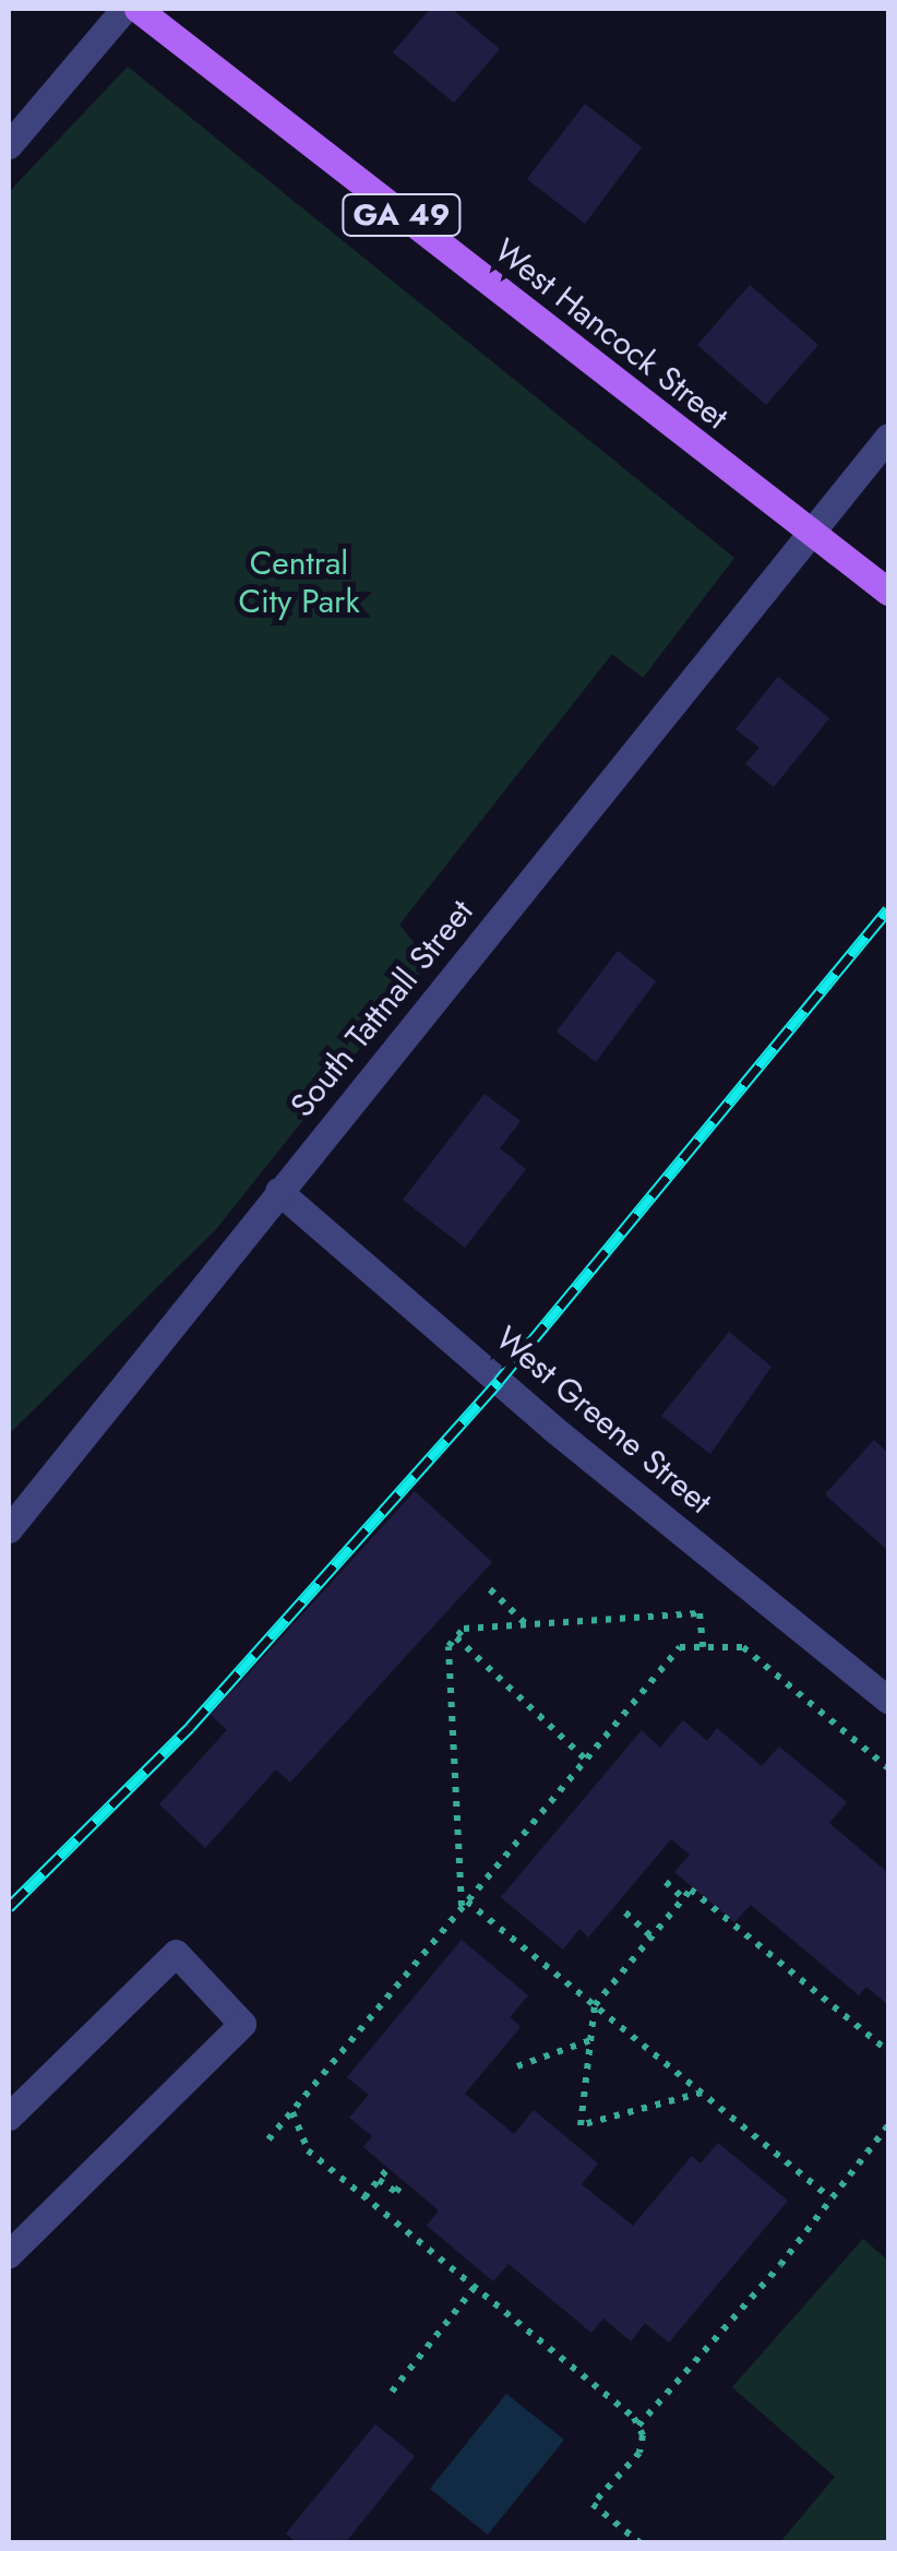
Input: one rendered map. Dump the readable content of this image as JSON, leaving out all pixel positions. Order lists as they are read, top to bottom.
{
  "streets": {
    "main road": ["GA 49", "West Hancock Street"],
    "street": ["South Tattnall Street", "West Greene Street"]
  },
  "crossings": [
    ["West Hancock Street", "South Tattnall Street"],
    ["South Tattnall Street", "West Greene Street"]
  ],
  "parks": ["Central City Park"]
}
